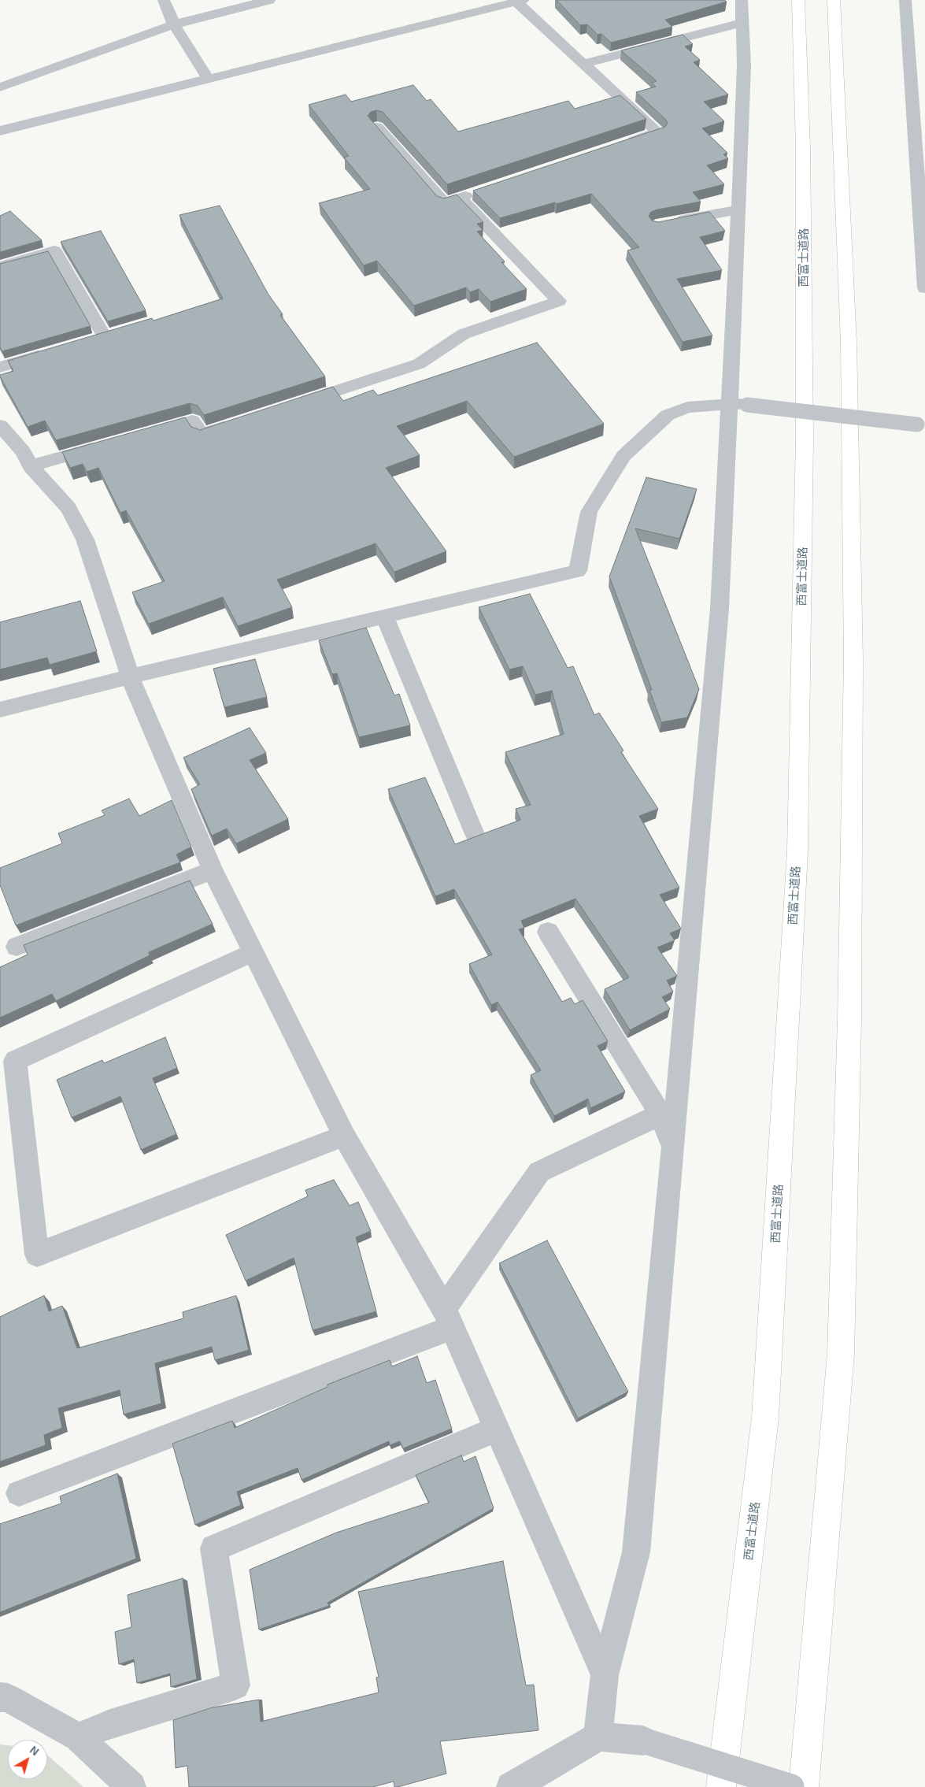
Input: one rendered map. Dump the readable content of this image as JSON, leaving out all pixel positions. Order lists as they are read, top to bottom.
{
  "streets": {
    "highway": ["西富士道路"]
  },
  "north": "top right"
}
